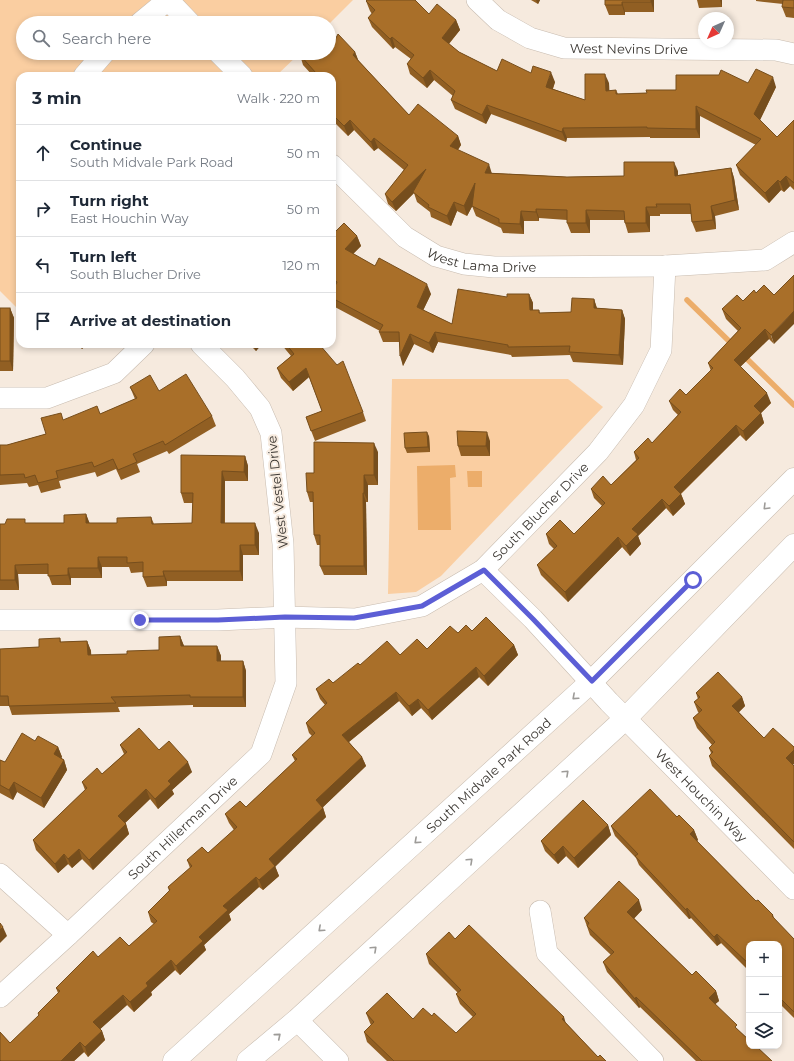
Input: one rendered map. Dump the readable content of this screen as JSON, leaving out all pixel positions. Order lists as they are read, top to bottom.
{
  "streets": {
    "main road": ["South Midvale Park Road"],
    "street": [
      "West Nevins Drive",
      "West Lama Drive",
      "West Vestel Drive",
      "South Blucher Drive",
      "West Houchin Way",
      "South Hillerman Drive"
    ]
  },
  "crossings": [
    ["West Lama Drive", "South Blucher Drive"],
    ["West Vestel Drive", "South Blucher Drive"],
    ["West Vestel Drive", "South Hillerman Drive"],
    ["South Blucher Drive", "West Houchin Way"],
    ["South Blucher Drive", "South Hillerman Drive"],
    ["South Midvale Park Road", "West Houchin Way"]
  ],
  "north": "bottom left",
  "page": {
    "search": "Search here",
    "heading": ["3 min", "Walk · 220 m"],
    "list": [
      ["Continue", "South Midvale Park Road", "50 m"],
      ["Turn right", "East Houchin Way", "50 m"],
      ["Turn left", "South Blucher Drive", "120 m"],
      "Arrive at destination"
    ],
    "map_buttons": ["+", "−"]
  }
}
